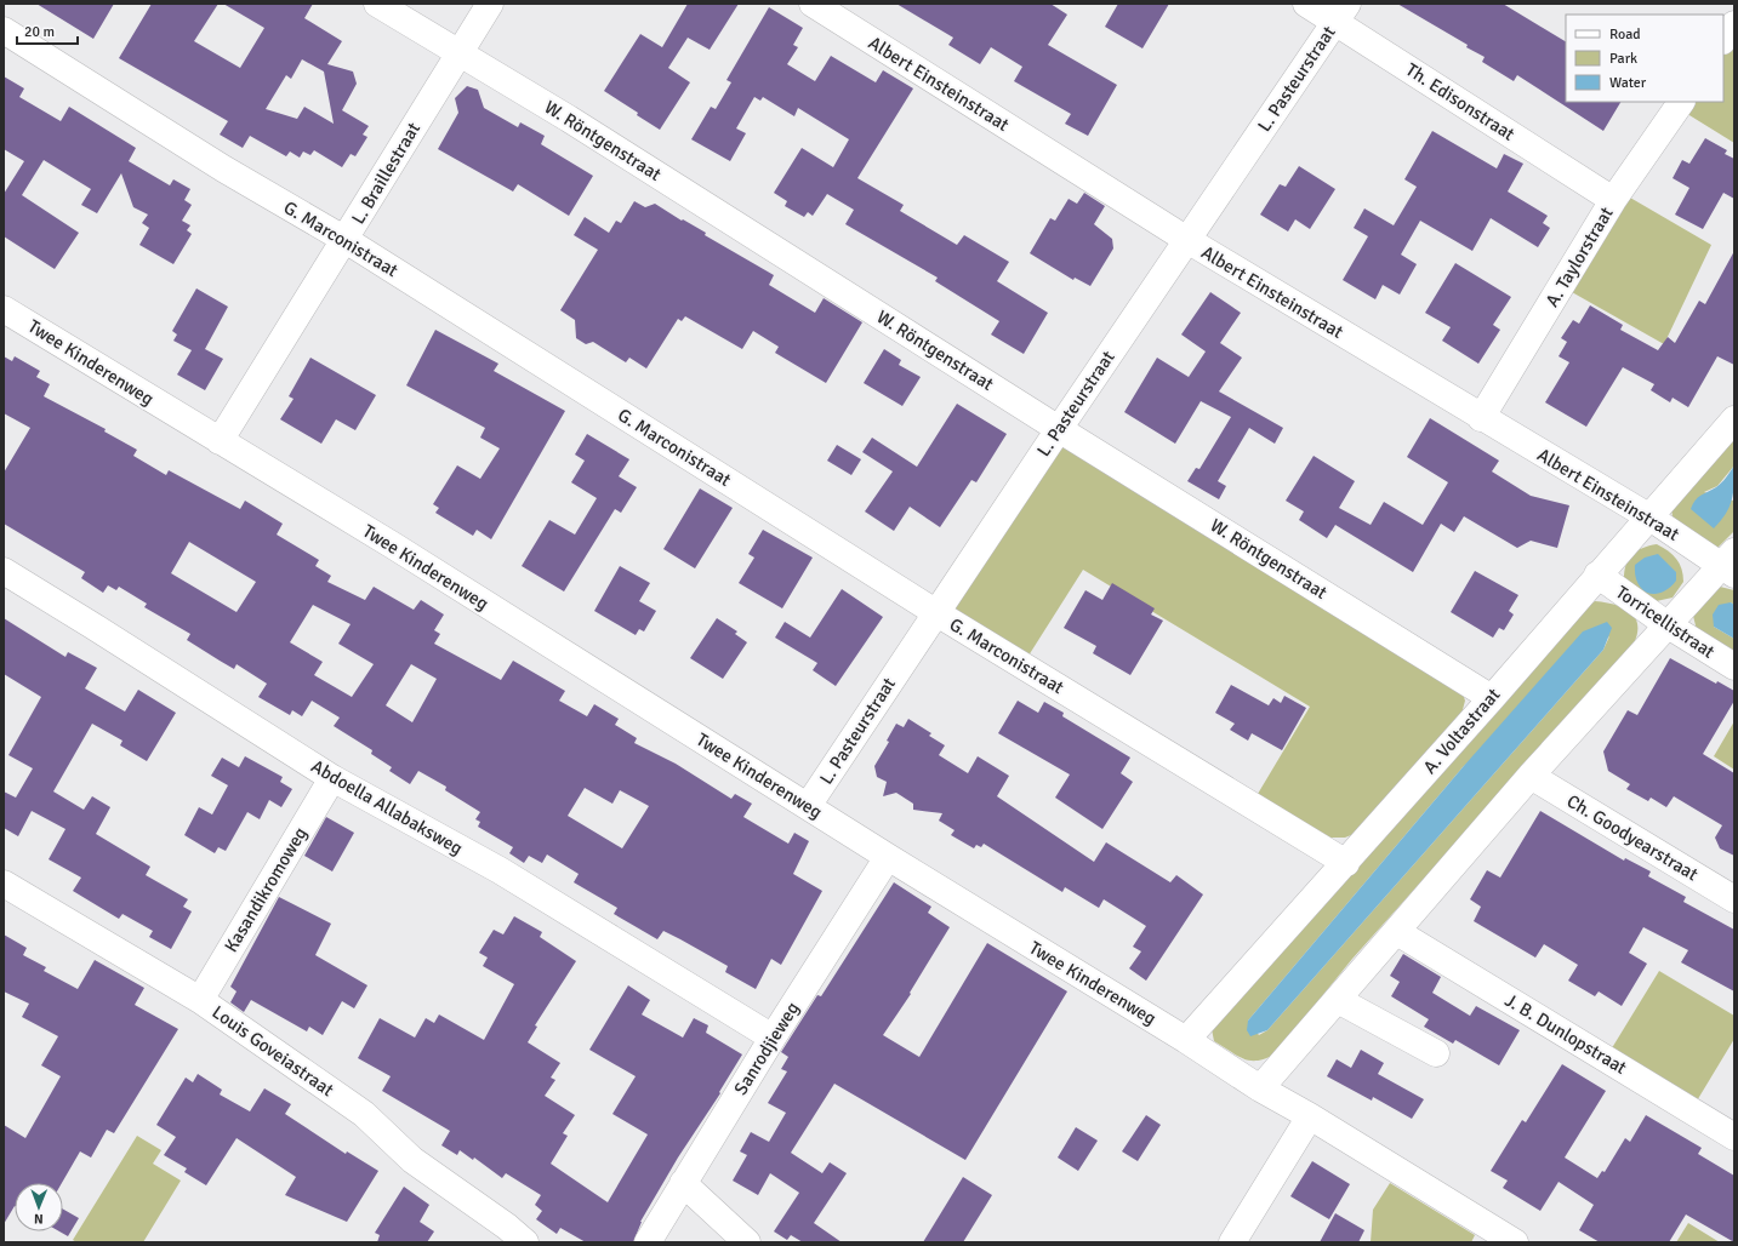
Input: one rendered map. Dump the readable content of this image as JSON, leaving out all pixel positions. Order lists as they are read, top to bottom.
{
  "streets": {
    "street": [
      "L. Pasteurstraat",
      "Albert Einsteinstraat",
      "Th. Edisonstraat",
      "W. Röntgenstraat",
      "L. Braillestraat",
      "G. Marconistraat",
      "A. Taylorstraat",
      "Twee Kinderenweg",
      "Torricellistraat",
      "A. Voltastraat",
      "Abdoella Allabaksweg",
      "Ch. Goodyearstraat",
      "Kasandikromoweg",
      "J. B. Dunlopstraat",
      "Sanrodjieweg",
      "Louis Goveiastraat"
    ]
  },
  "crossings": [
    ["L. Pasteurstraat", "Albert Einsteinstraat"],
    ["L. Pasteurstraat", "Th. Edisonstraat"],
    ["L. Pasteurstraat", "W. Röntgenstraat"],
    ["L. Pasteurstraat", "G. Marconistraat"],
    ["L. Pasteurstraat", "Twee Kinderenweg"],
    ["Albert Einsteinstraat", "A. Taylorstraat"],
    ["Albert Einsteinstraat", "A. Voltastraat"],
    ["Th. Edisonstraat", "A. Taylorstraat"],
    ["W. Röntgenstraat", "L. Braillestraat"],
    ["W. Röntgenstraat", "A. Voltastraat"],
    ["L. Braillestraat", "G. Marconistraat"],
    ["L. Braillestraat", "Twee Kinderenweg"],
    ["G. Marconistraat", "A. Voltastraat"],
    ["Twee Kinderenweg", "A. Voltastraat"],
    ["Twee Kinderenweg", "Sanrodjieweg"],
    ["Torricellistraat", "A. Voltastraat"],
    ["Abdoella Allabaksweg", "Kasandikromoweg"],
    ["Abdoella Allabaksweg", "Sanrodjieweg"],
    ["Kasandikromoweg", "Louis Goveiastraat"]
  ],
  "legend": ["Road", "Park", "Water"],
  "scale_bar": "20 m",
  "north": "bottom"
}
